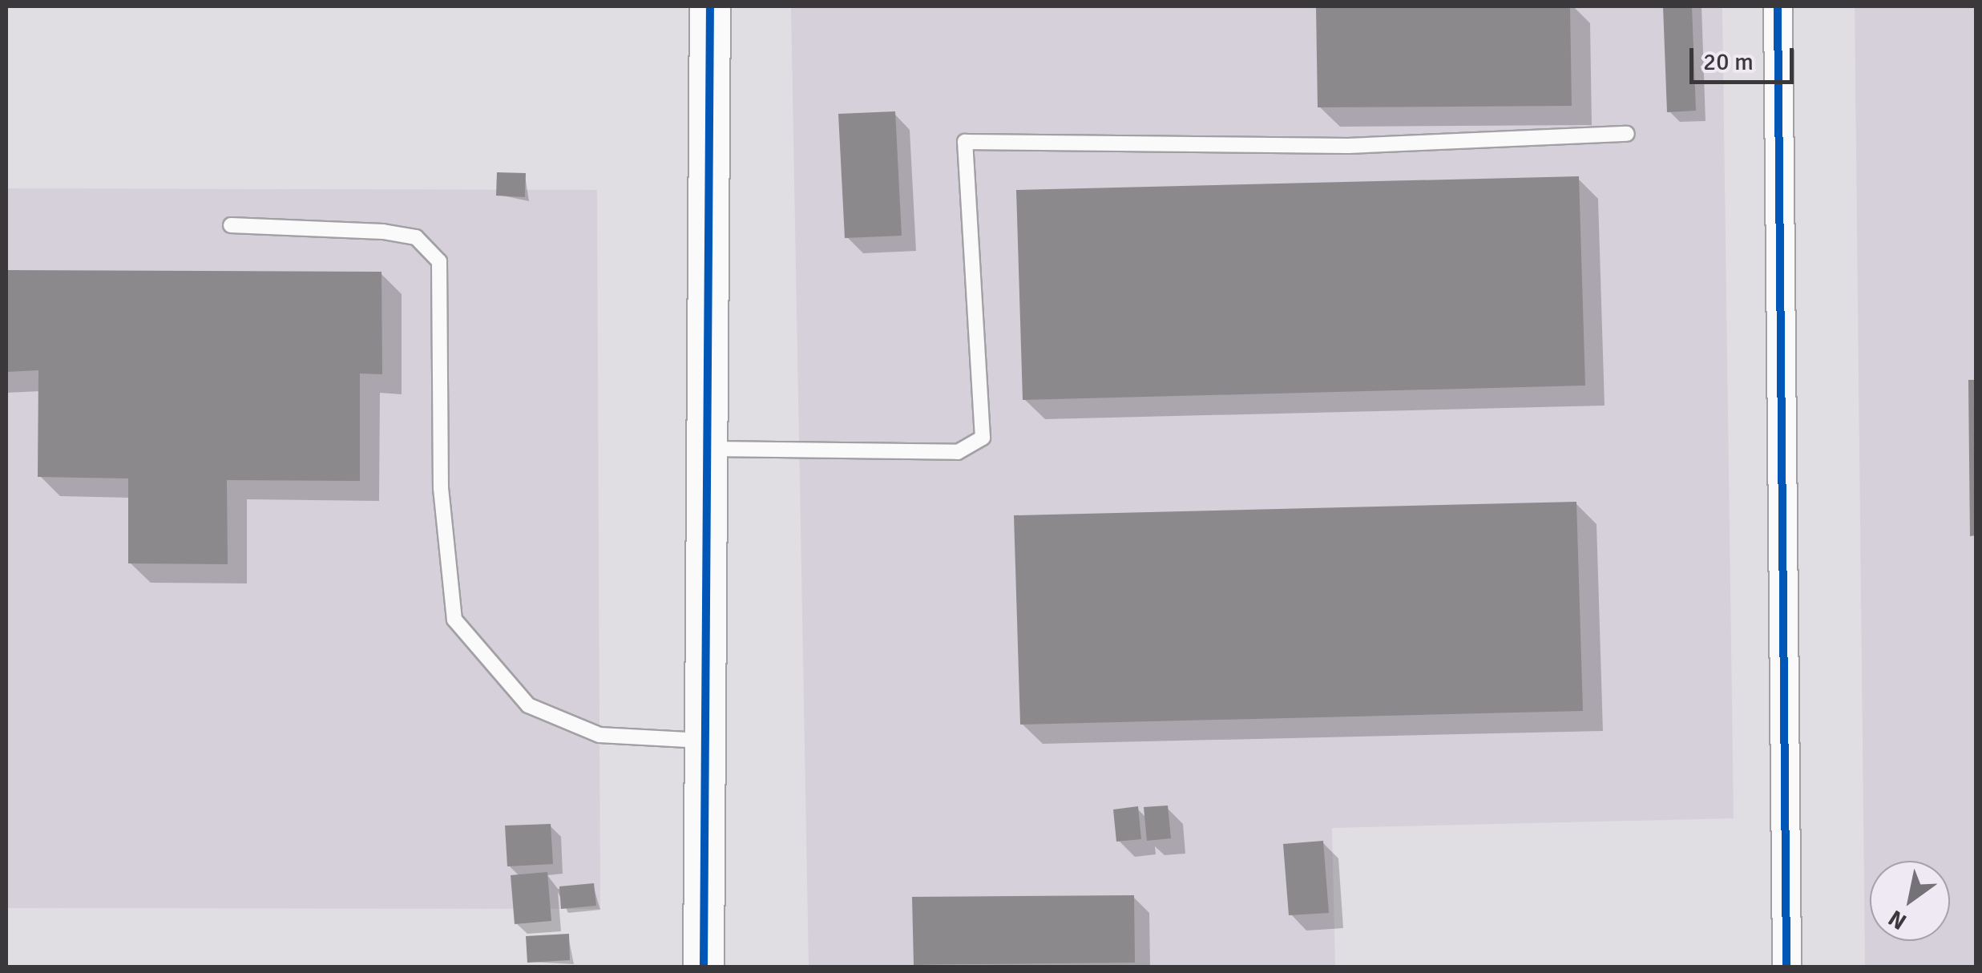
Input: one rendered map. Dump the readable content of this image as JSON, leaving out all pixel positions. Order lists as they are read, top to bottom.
{
  "scale_bar": "20 m",
  "north": "bottom left"
}
